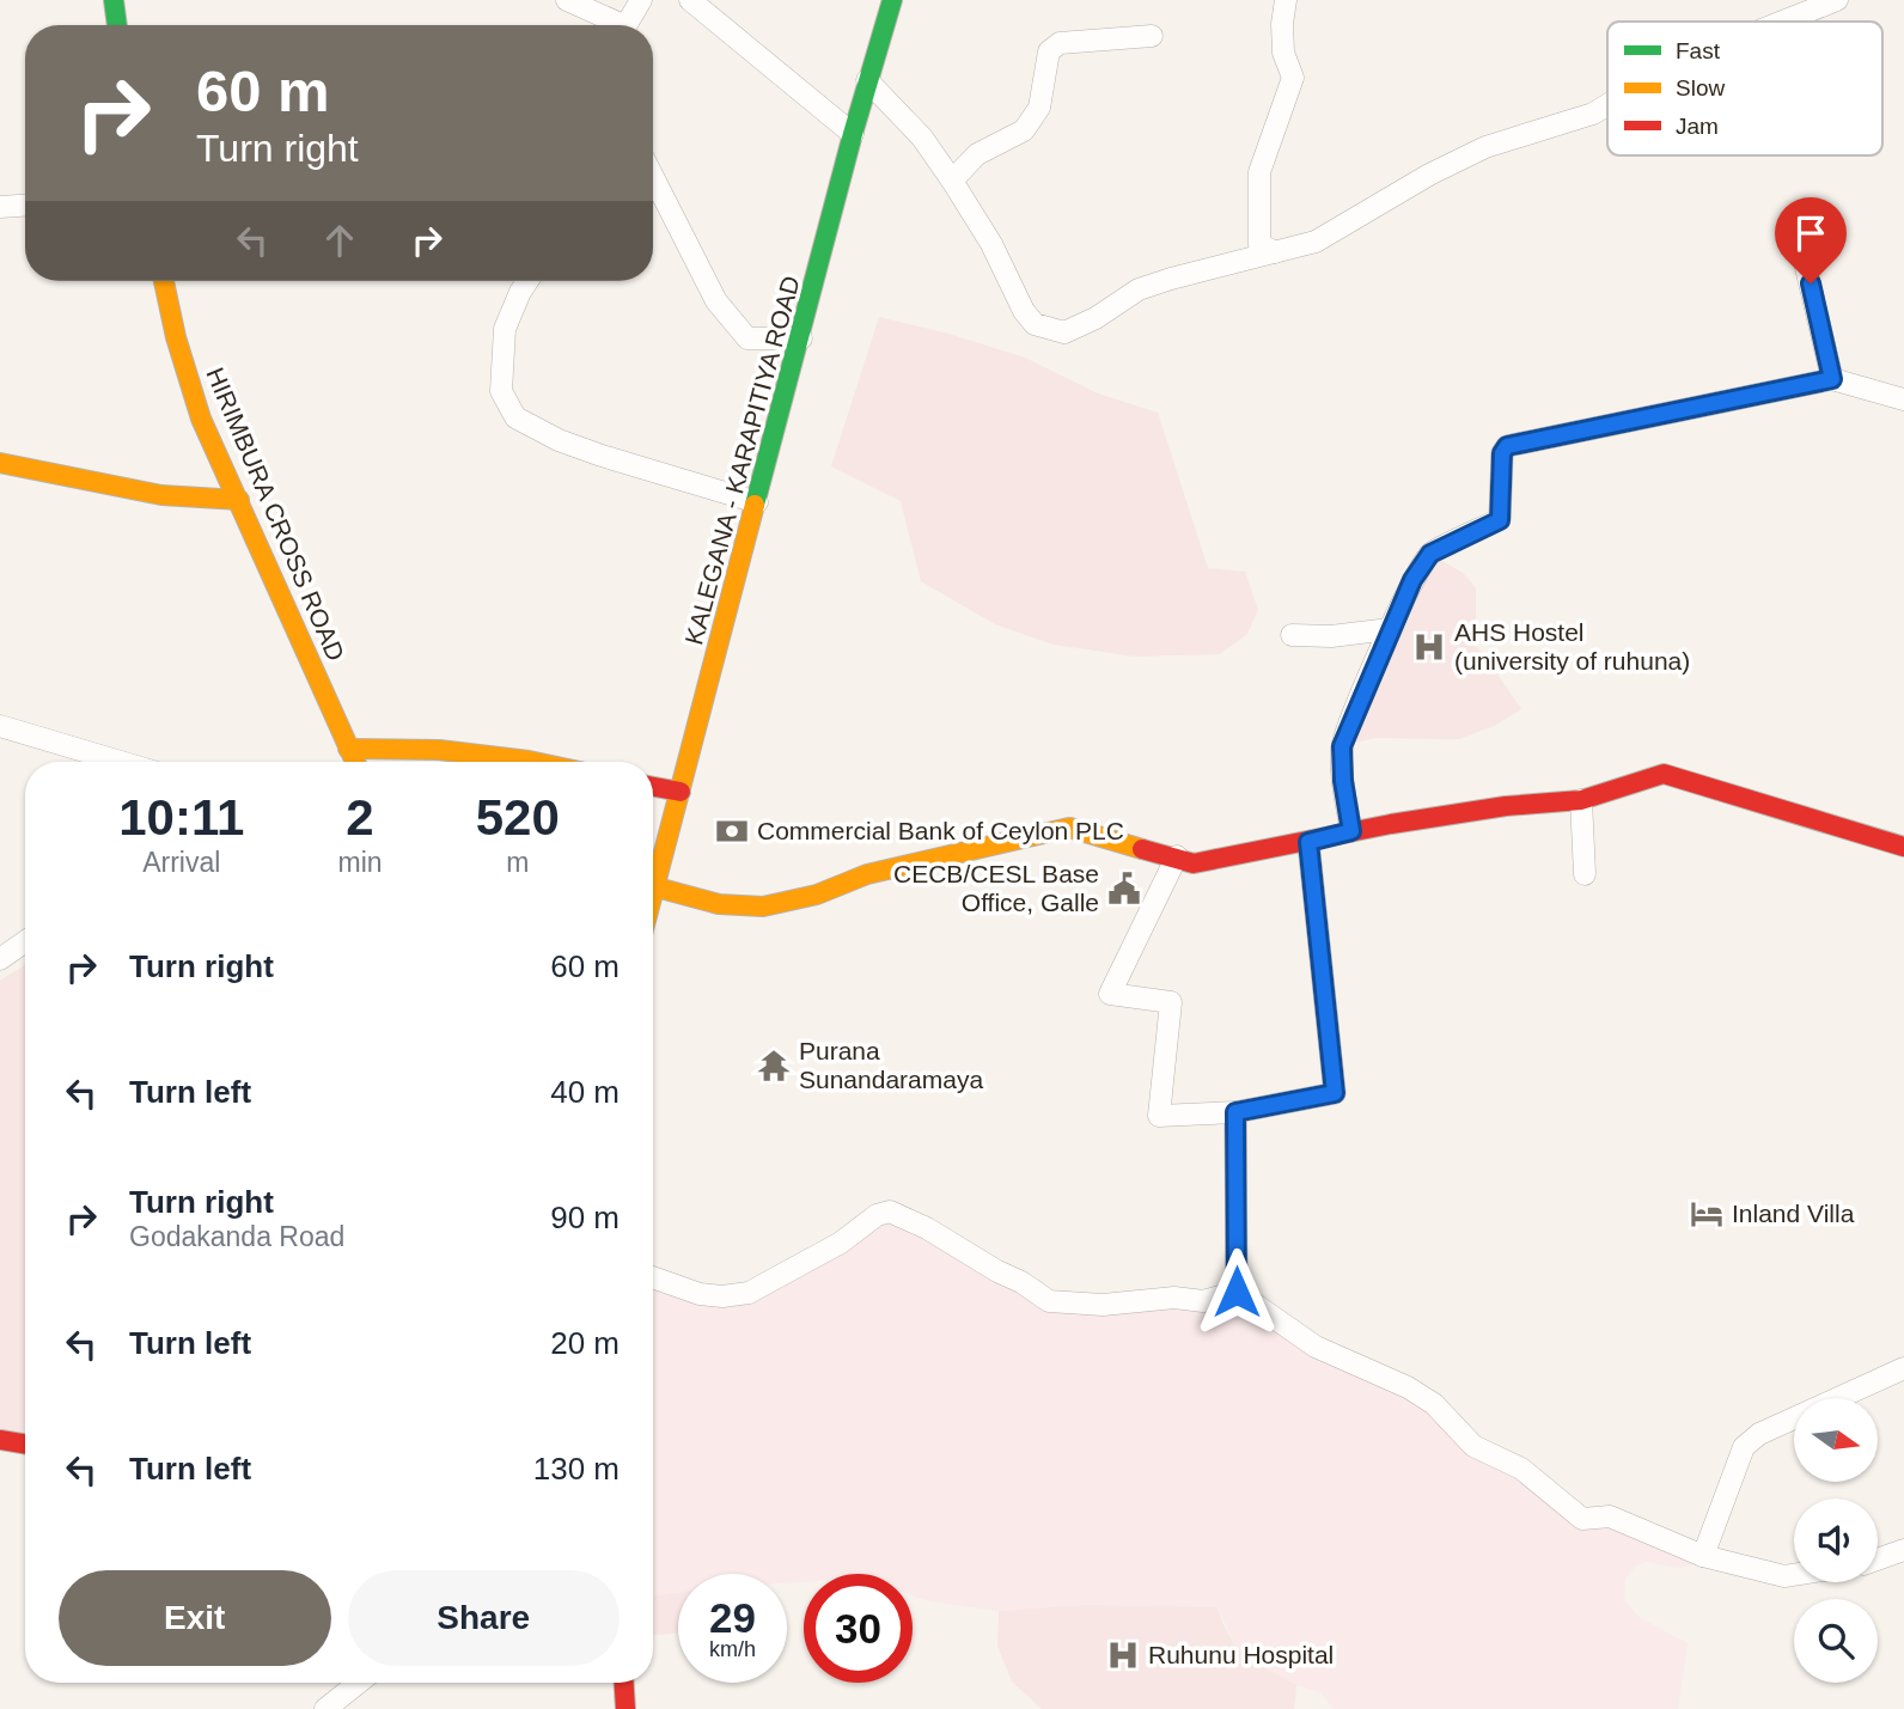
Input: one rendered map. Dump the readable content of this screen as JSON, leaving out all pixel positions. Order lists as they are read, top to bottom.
{
  "streets": {
    "street": ["KALEGANA - KARAPITIYA ROAD", "HIRIMBURA CROSS ROAD"]
  },
  "places": {
    "hospital": ["AHS Hostel (university of ruhuna)", "Ruhunu Hospital"],
    "bank": ["Commercial Bank of Ceylon PLC"],
    "public building": ["CECB/CESL Base Office, Galle"],
    "temple": ["Purana Sunandaramaya"],
    "hotel": ["Inland Villa"]
  },
  "legend": ["Fast", "Slow", "Jam"],
  "north": "right",
  "page": {
    "turn": ["60 m", "Turn right"],
    "eta": [
      "10:11",
      "Arrival",
      "2",
      "min",
      "520",
      "m"
    ],
    "list": [
      {
        "name": "Turn right",
        "value": "60 m"
      },
      {
        "name": "Turn left",
        "value": "40 m"
      },
      {
        "name": "Turn right",
        "note": "Godakanda Road",
        "value": "90 m"
      },
      {
        "name": "Turn left",
        "value": "20 m"
      },
      {
        "name": "Turn left",
        "value": "130 m"
      }
    ],
    "buttons": ["Exit", "Share"],
    "speed": "29 km/h",
    "limit": "30"
  }
}
